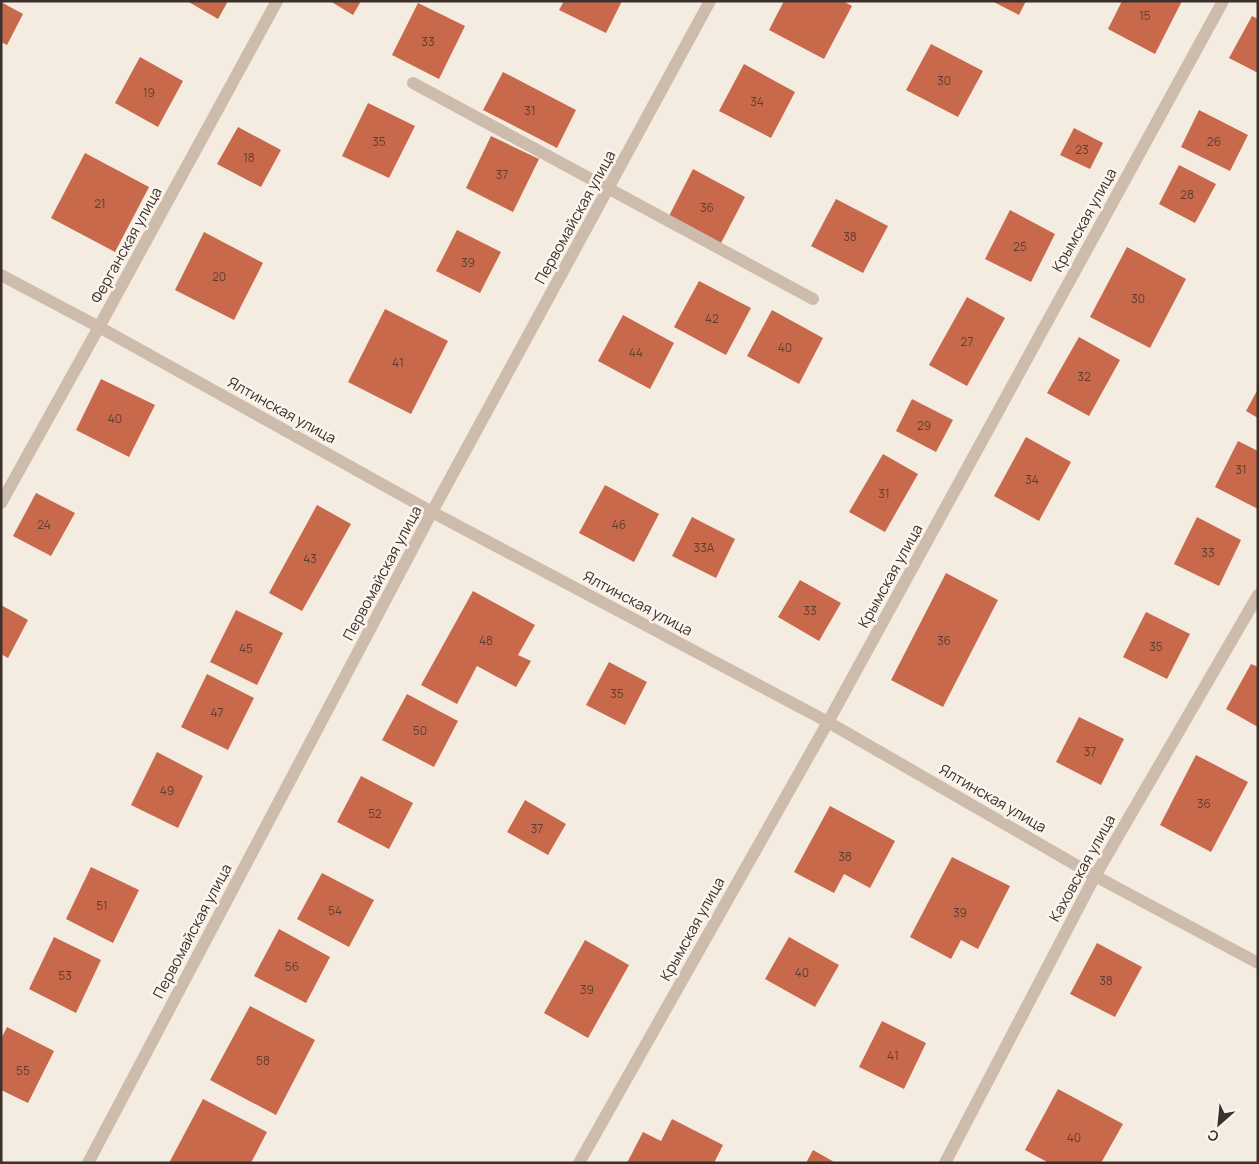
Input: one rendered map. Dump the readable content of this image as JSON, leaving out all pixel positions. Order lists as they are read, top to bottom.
{
  "streets": {
    "street": [
      "Первомайская улица",
      "Крымская улица",
      "Ферганская улица",
      "Ялтинская улица",
      "Каховская улица"
    ]
  },
  "crossings": [
    ["Первомайская улица", "Ялтинская улица"],
    ["Крымская улица", "Ялтинская улица"],
    ["Ферганская улица", "Ялтинская улица"],
    ["Ялтинская улица", "Каховская улица"]
  ],
  "house_numbers": [
    "15",
    "33",
    "30",
    "19",
    "34",
    "31",
    "35",
    "26",
    "23",
    "18",
    "37",
    "28",
    "21",
    "36",
    "38",
    "25",
    "39",
    "20",
    "30",
    "42",
    "27",
    "40",
    "44",
    "41",
    "32",
    "40",
    "29",
    "31",
    "34",
    "31",
    "24",
    "46",
    "33А",
    "33",
    "43",
    "33",
    "48",
    "36",
    "35",
    "45",
    "35",
    "47",
    "50",
    "37",
    "49",
    "36",
    "52",
    "37",
    "38",
    "51",
    "54",
    "39",
    "56",
    "40",
    "53",
    "38",
    "39",
    "41",
    "58",
    "55",
    "40"
  ],
  "north": "bottom left"
}
